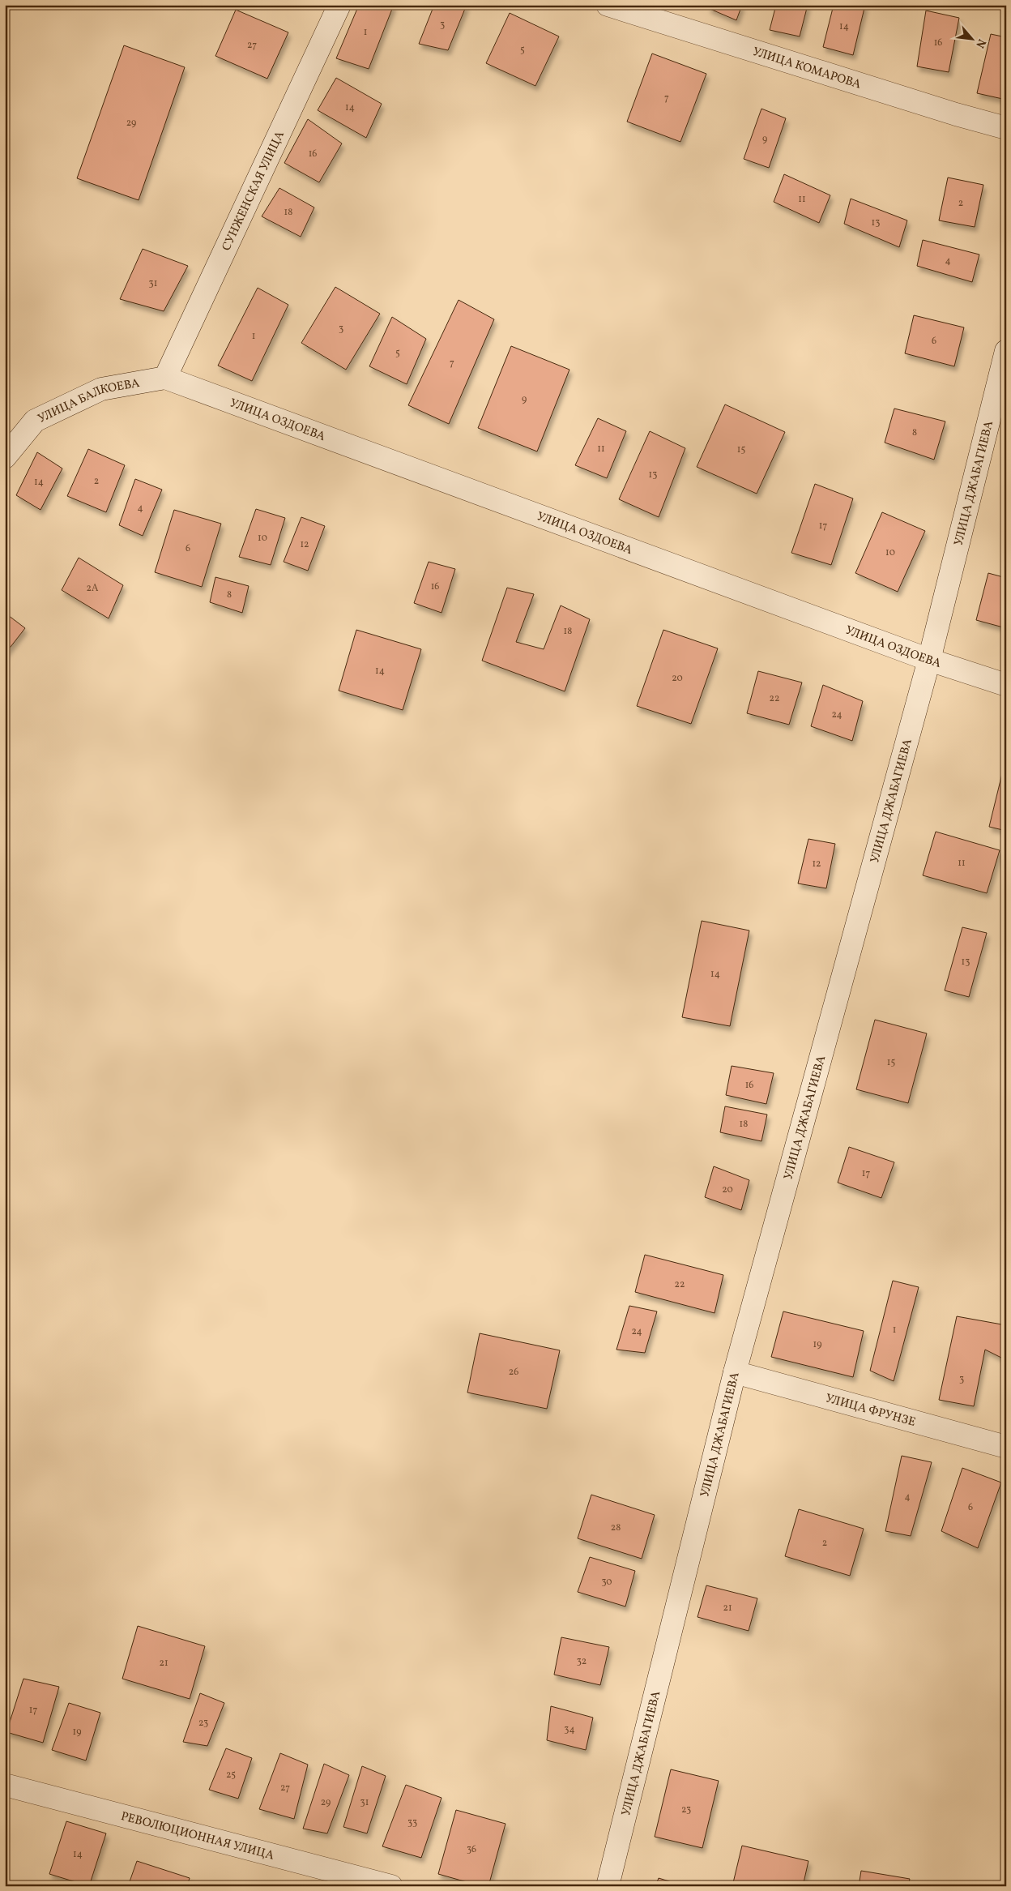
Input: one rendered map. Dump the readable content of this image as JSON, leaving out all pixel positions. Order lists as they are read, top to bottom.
{
  "streets": {
    "street": [
      "УЛИЦА КОМАРОВА",
      "СУНЖЕНСКАЯ УЛИЦА",
      "УЛИЦА БАЛКОЕВА",
      "УЛИЦА ОЗДОЕВА",
      "УЛИЦА ДЖАБАГИЕВА",
      "УЛИЦА ФРУНЗЕ",
      "РЕВОЛЮЦИОННАЯ УЛИЦА"
    ]
  },
  "crossings": [
    ["СУНЖЕНСКАЯ УЛИЦА", "УЛИЦА БАЛКОЕВА"],
    ["СУНЖЕНСКАЯ УЛИЦА", "УЛИЦА ОЗДОЕВА"],
    ["УЛИЦА БАЛКОЕВА", "УЛИЦА ОЗДОЕВА"],
    ["УЛИЦА ОЗДОЕВА", "УЛИЦА ДЖАБАГИЕВА"],
    ["УЛИЦА ДЖАБАГИЕВА", "УЛИЦА ФРУНЗЕ"]
  ],
  "house_numbers": [
    "3",
    "14",
    "1",
    "16",
    "27",
    "5",
    "7",
    "14",
    "29",
    "9",
    "16",
    "11",
    "2",
    "18",
    "13",
    "4",
    "31",
    "3",
    "1",
    "6",
    "5",
    "7",
    "9",
    "8",
    "11",
    "15",
    "13",
    "2",
    "14",
    "4",
    "17",
    "10",
    "12",
    "6",
    "10",
    "16",
    "2А",
    "8",
    "18",
    "14",
    "20",
    "22",
    "24",
    "11",
    "12",
    "13",
    "14",
    "15",
    "16",
    "18",
    "17",
    "20",
    "22",
    "1",
    "24",
    "19",
    "26",
    "3",
    "4",
    "6",
    "28",
    "2",
    "30",
    "21",
    "32",
    "21",
    "17",
    "23",
    "34",
    "19",
    "25",
    "27",
    "29",
    "31",
    "23",
    "33",
    "36",
    "14"
  ],
  "north": "bottom right"
}
